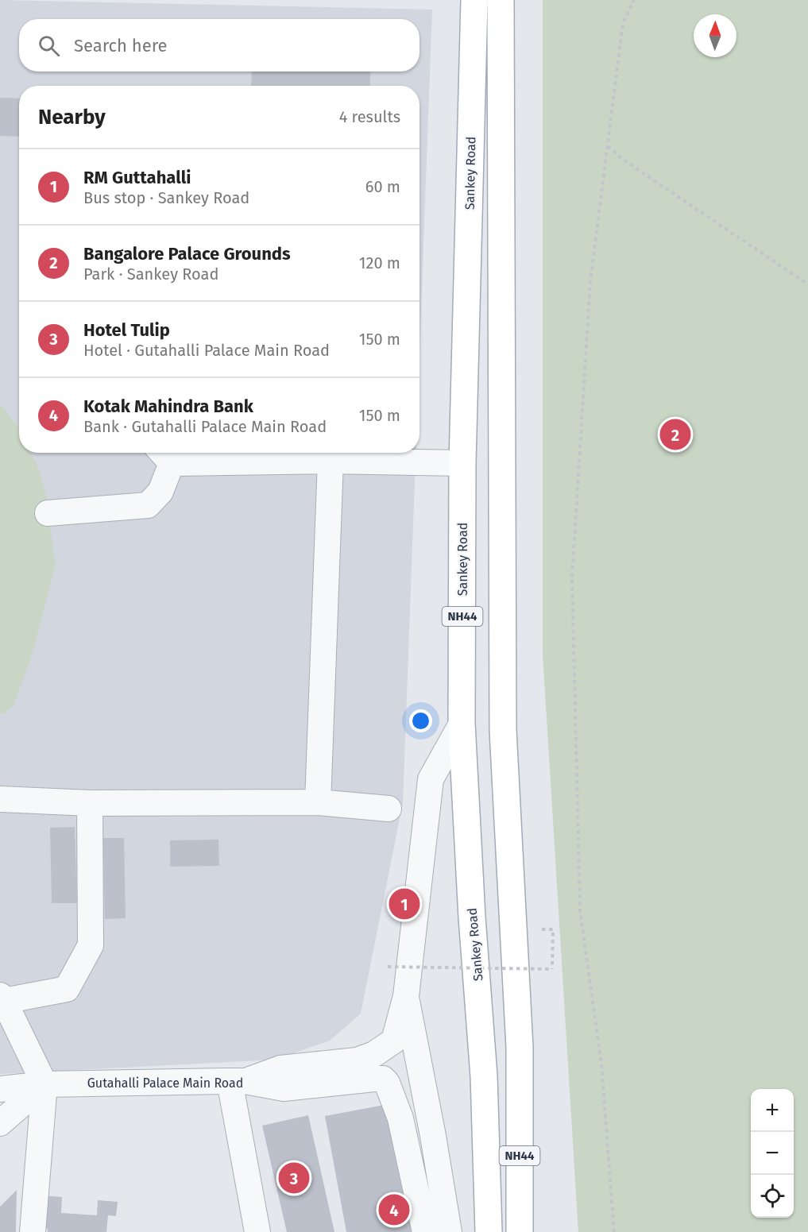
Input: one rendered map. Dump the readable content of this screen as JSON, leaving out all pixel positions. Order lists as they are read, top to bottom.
{
  "streets": {
    "main road": ["Sankey Road", "NH44"],
    "street": ["Gutahalli Palace Main Road"]
  },
  "north": "top",
  "page": {
    "search": "Search here",
    "heading": ["Nearby", "4 results"],
    "list": [
      {
        "mark": "1",
        "name": "RM Guttahalli",
        "note": "Bus stop · Sankey Road",
        "value": "60 m"
      },
      {
        "mark": "2",
        "name": "Bangalore Palace Grounds",
        "note": "Park · Sankey Road",
        "value": "120 m"
      },
      {
        "mark": "3",
        "name": "Hotel Tulip",
        "note": "Hotel · Gutahalli Palace Main Road",
        "value": "150 m"
      },
      {
        "mark": "4",
        "name": "Kotak Mahindra Bank",
        "note": "Bank · Gutahalli Palace Main Road",
        "value": "150 m"
      }
    ],
    "pins": [
      "2",
      "1",
      "3",
      "4"
    ],
    "map_buttons": ["+", "−"]
  }
}
